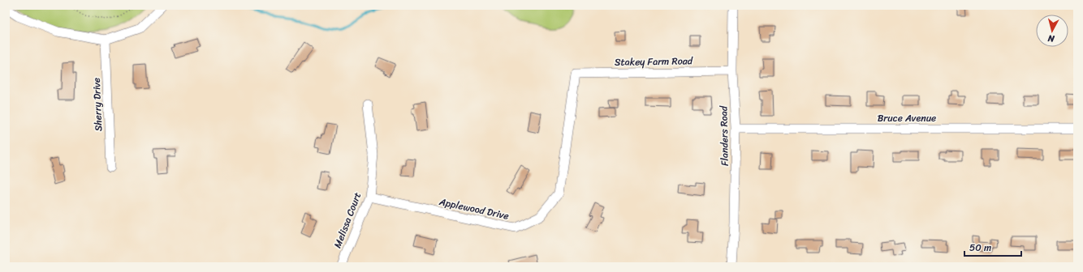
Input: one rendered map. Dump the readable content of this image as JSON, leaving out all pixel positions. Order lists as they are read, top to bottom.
{
  "streets": {
    "street": [
      "Stakey Farm Road",
      "Sherry Drive",
      "Bruce Avenue",
      "Flanders Road",
      "Applewood Drive",
      "Melissa Court"
    ]
  },
  "crossings": [
    ["Stakey Farm Road", "Flanders Road"],
    ["Stakey Farm Road", "Applewood Drive"],
    ["Bruce Avenue", "Flanders Road"],
    ["Applewood Drive", "Melissa Court"]
  ],
  "scale_bar": "50 m",
  "north": "bottom"
}
